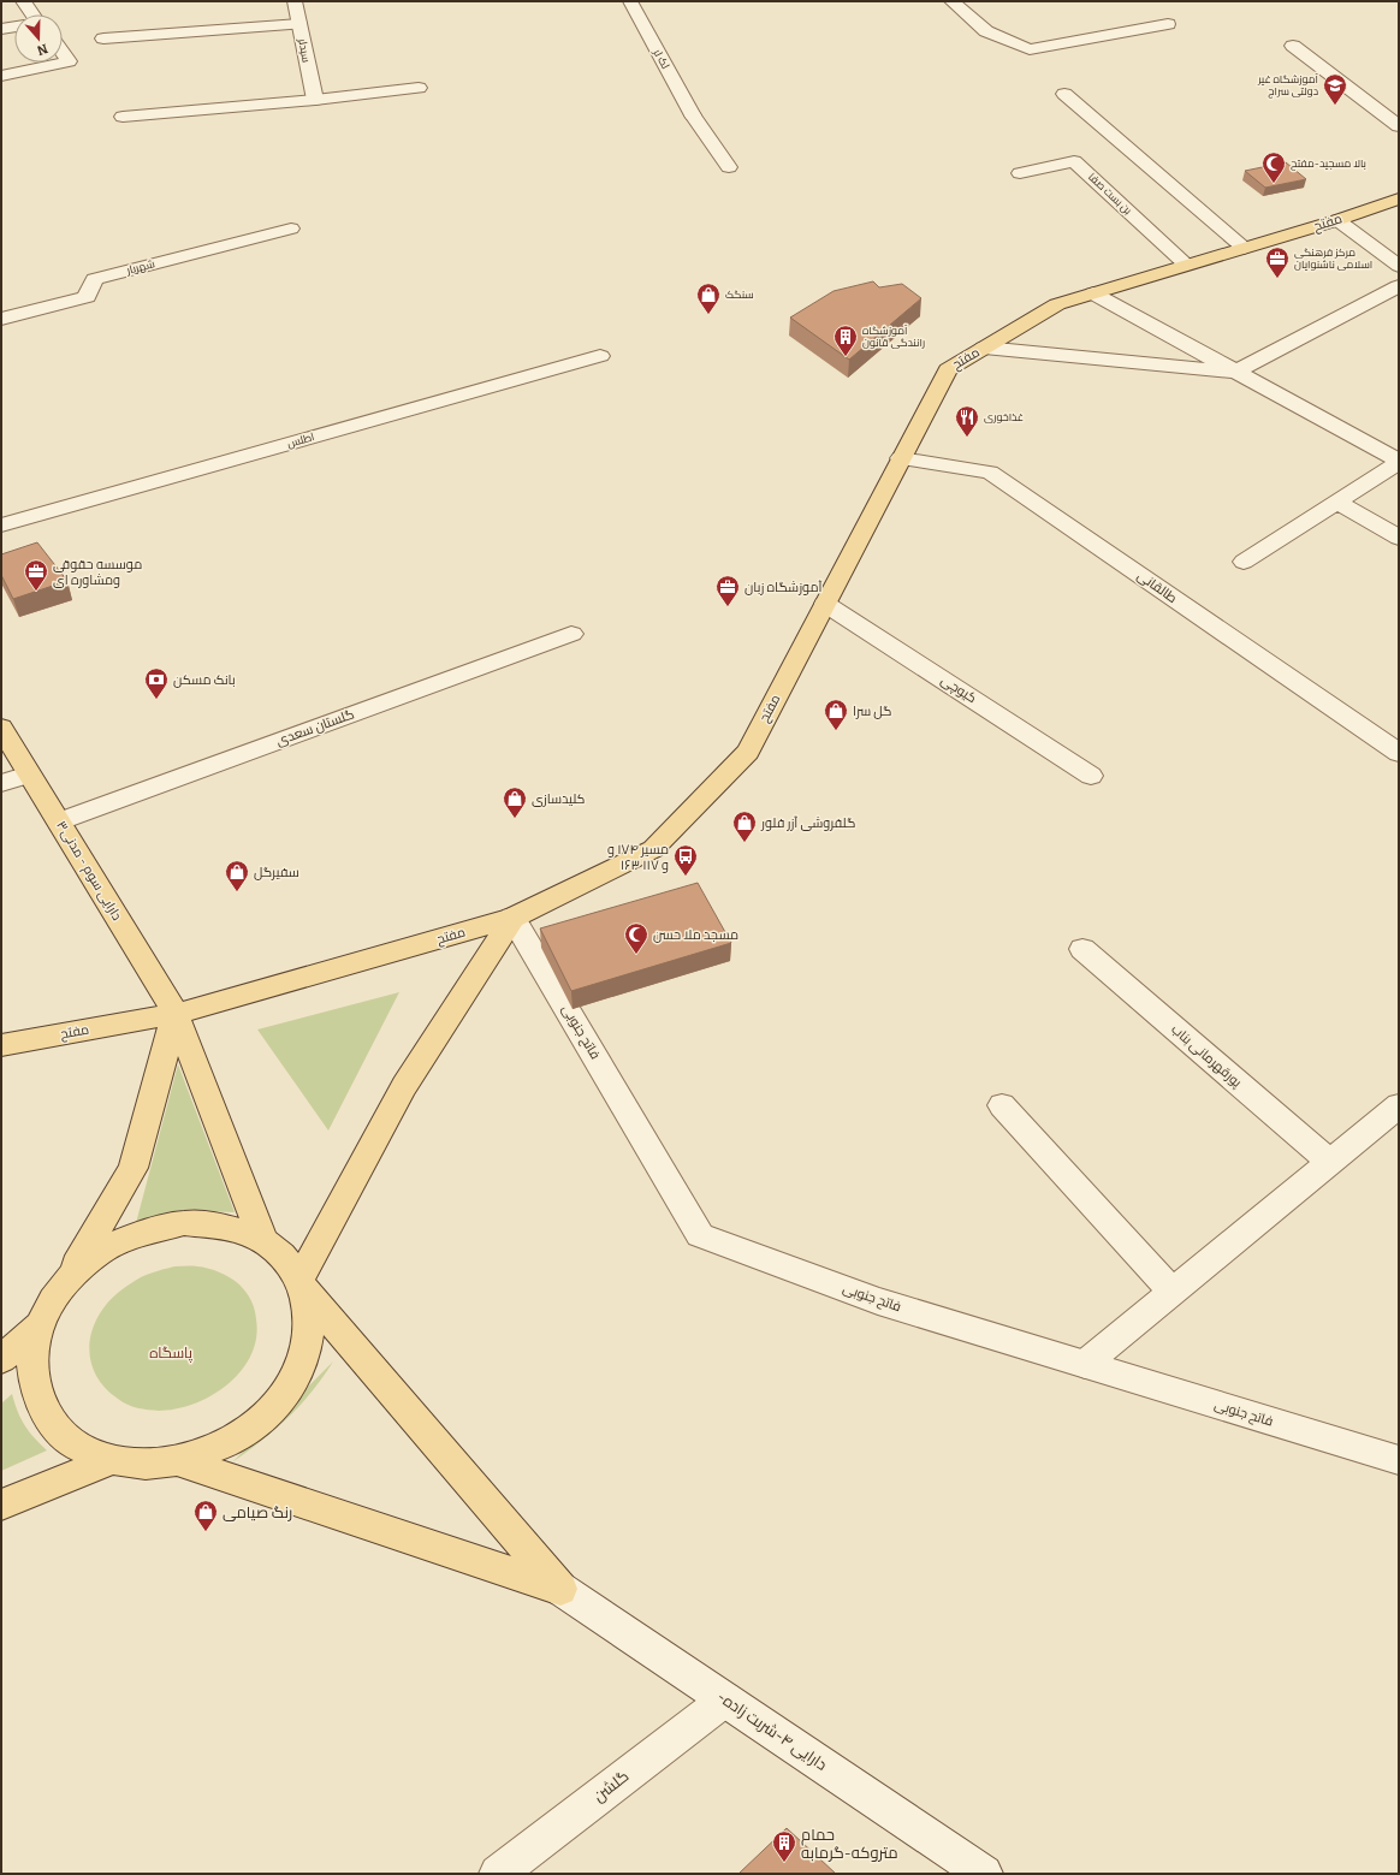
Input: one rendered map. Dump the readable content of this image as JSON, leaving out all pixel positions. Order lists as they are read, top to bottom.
{
  "streets": {
    "main road": ["مفتح", "دارایی سوم - مدنی۳"],
    "street": [
      "سیدلر",
      "لک لر",
      "بن بست صفا",
      "شهریار",
      "اطلس",
      "طالقانی",
      "کیوچی",
      "گلستان سعدی",
      "فاتح جنوبی",
      "پورقهرمانی بناب",
      "-دارایی ۴-شربت زاده",
      "گلشن"
    ]
  },
  "crossings": [
    ["بن بست صفا", "مفتح"],
    ["مفتح", "طالقانی"],
    ["مفتح", "کیوچی"],
    ["مفتح", "دارایی سوم - مدنی۳"],
    ["مفتح", "فاتح جنوبی"],
    ["گلستان سعدی", "دارایی سوم - مدنی۳"],
    ["-دارایی ۴-شربت زاده", "گلشن"]
  ],
  "districts": ["پاسگاه"],
  "places": {
    "school or university": ["آموزشگاه غیر دولتی سراج"],
    "mosque": ["بالا مسجید-مفتح", "مسجد ملا حسن"],
    "office": ["مرکز فرهنگی اسلامی ناشنوایان", "موسسه حقوقی ومشاوره ای", "آموزشگاه زبان"],
    "shop": [
      "سنگک",
      "گل سرا",
      "کلیدسازی",
      "گلفروشی آزر فلور",
      "سفیرگل",
      "رنگ صیامی"
    ],
    "building": ["آموزشگاه رانندگی قانون", "حمام متروکه-گرمابه"],
    "restaurant": ["غذاخوری"],
    "bank": ["بانک مسکن"],
    "bus stop": ["مسیر ۱۷۴ و ۱۶۳ و ۱۱۷"]
  },
  "north": "bottom"
}
